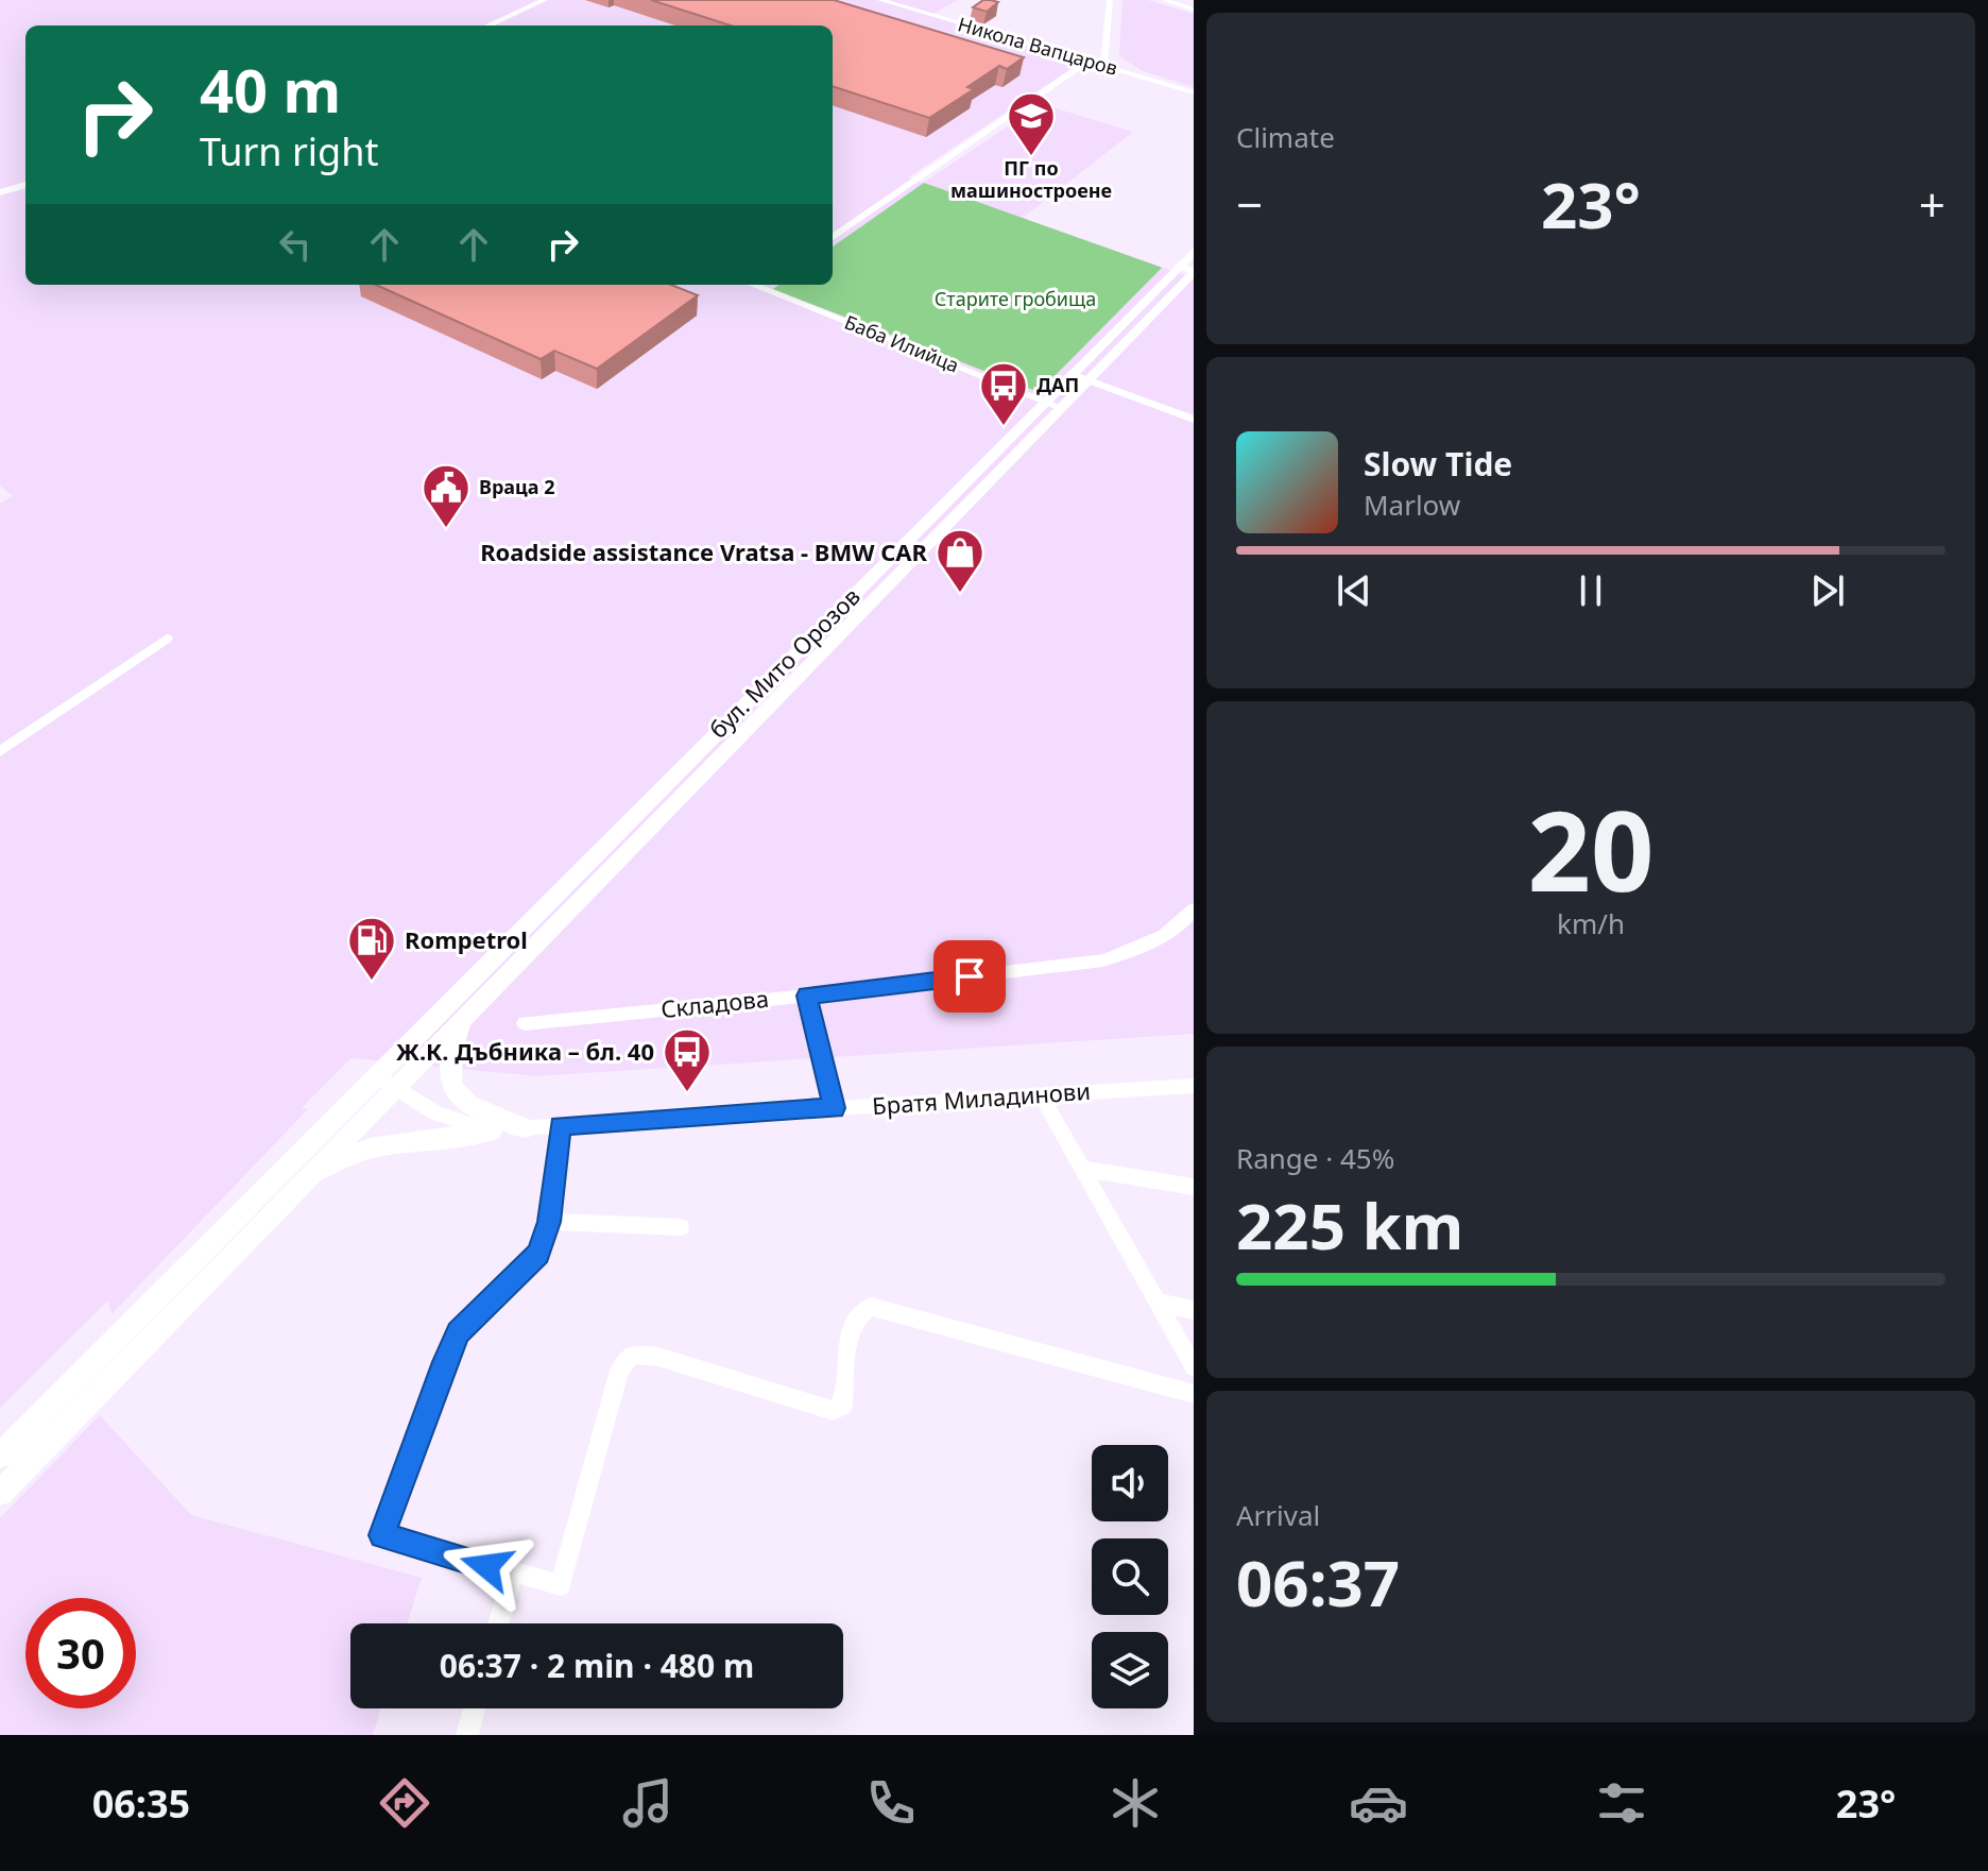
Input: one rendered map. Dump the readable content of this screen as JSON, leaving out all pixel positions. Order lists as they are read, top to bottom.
{
  "streets": {
    "main road": ["бул. Мито Орозов"],
    "street": [
      "Никола Вапцаров",
      "Баба Илийца",
      "Складова",
      "Братя Миладинови"
    ]
  },
  "crossings": [
    ["Баба Илийца", "бул. Мито Орозов"],
    ["бул. Мито Орозов", "Братя Миладинови"]
  ],
  "parks": ["Старите гробища"],
  "places": {
    "school or university": ["ПГ по машиностроене"],
    "bus stop": ["ДАП", "Ж.К. Дъбника – бл. 40"],
    "public building": ["Враца 2"],
    "shop": ["Roadside assistance Vratsa - BMW CAR"],
    "fuel station": ["Rompetrol"]
  },
  "page": {
    "tile": [
      "Climate",
      ["20", "km/h"],
      ["Range · 45%", "225 km"],
      ["Arrival", "06:37"]
    ],
    "turn": ["40 m", "Turn right"],
    "heat": ["−", "23°", "+"],
    "song": ["Slow Tide", "Marlow"],
    "limit": "30",
    "trip": "06:37 · 2 min · 480 m",
    "tabs": ["06:35", "23°"]
  }
}
